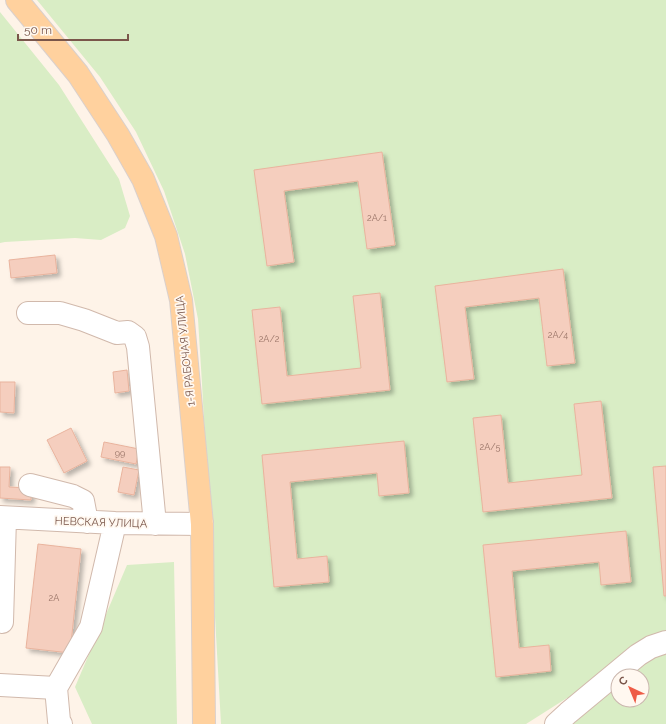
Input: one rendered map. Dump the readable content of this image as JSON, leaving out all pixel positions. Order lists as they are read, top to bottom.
{
  "streets": {
    "main road": ["1-Я РАБОЧАЯ УЛИЦА"],
    "lane": ["НЕВСКАЯ УЛИЦА"]
  },
  "crossings": [
    ["1-Я РАБОЧАЯ УЛИЦА", "НЕВСКАЯ УЛИЦА"]
  ],
  "house_numbers": [
    "2А/1",
    "2А/4",
    "2А/2",
    "2А/5",
    "99",
    "2А"
  ],
  "scale_bar": "50 m",
  "north": "top left"
}
